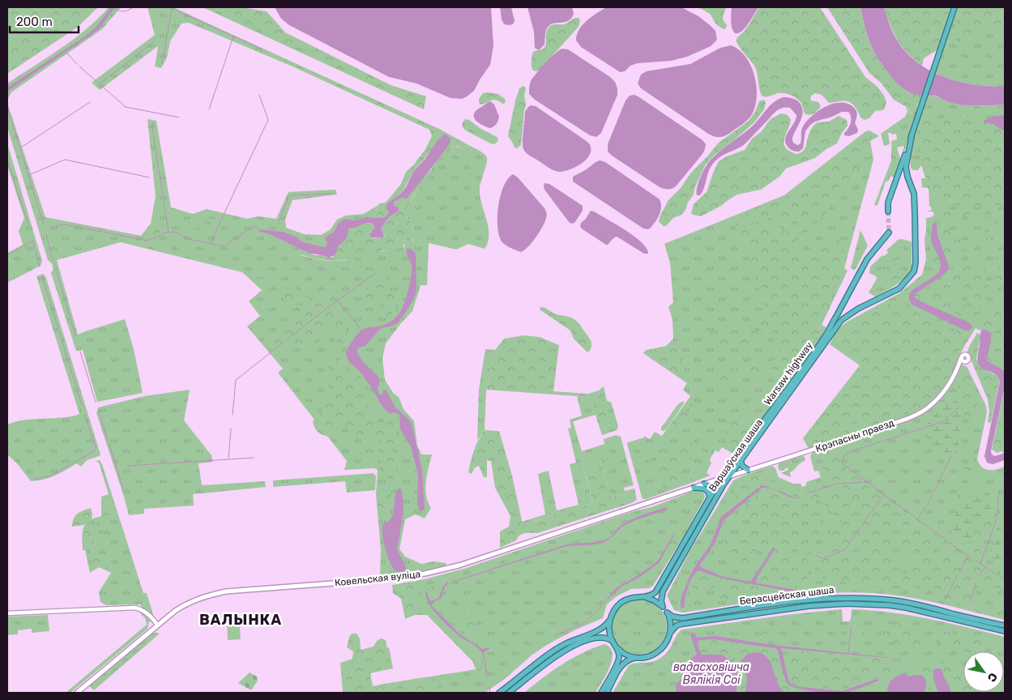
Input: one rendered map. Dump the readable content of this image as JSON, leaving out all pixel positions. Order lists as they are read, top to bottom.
{
  "streets": {
    "highway": ["Warsaw highway", "Варшаўская шаша", "Берасцейская шаша"],
    "main road": ["Ковельская вуліца"],
    "street": ["Крэпасны праезд"]
  },
  "crossings": [
    ["Warsaw highway", "Крэпасны праезд"],
    ["Warsaw highway", "Варшаўская шаша"],
    ["Warsaw highway", "Ковельская вуліца"],
    ["Крэпасны праезд", "Варшаўская шаша"],
    ["Крэпасны праезд", "Ковельская вуліца"],
    ["Варшаўская шаша", "Ковельская вуліца"],
    ["Варшаўская шаша", "Берасцейская шаша"]
  ],
  "districts": ["ВАЛЫНКА"],
  "water": ["вадасховішча Вялікія Соі"],
  "scale_bar": "200 m",
  "north": "bottom right"
}
